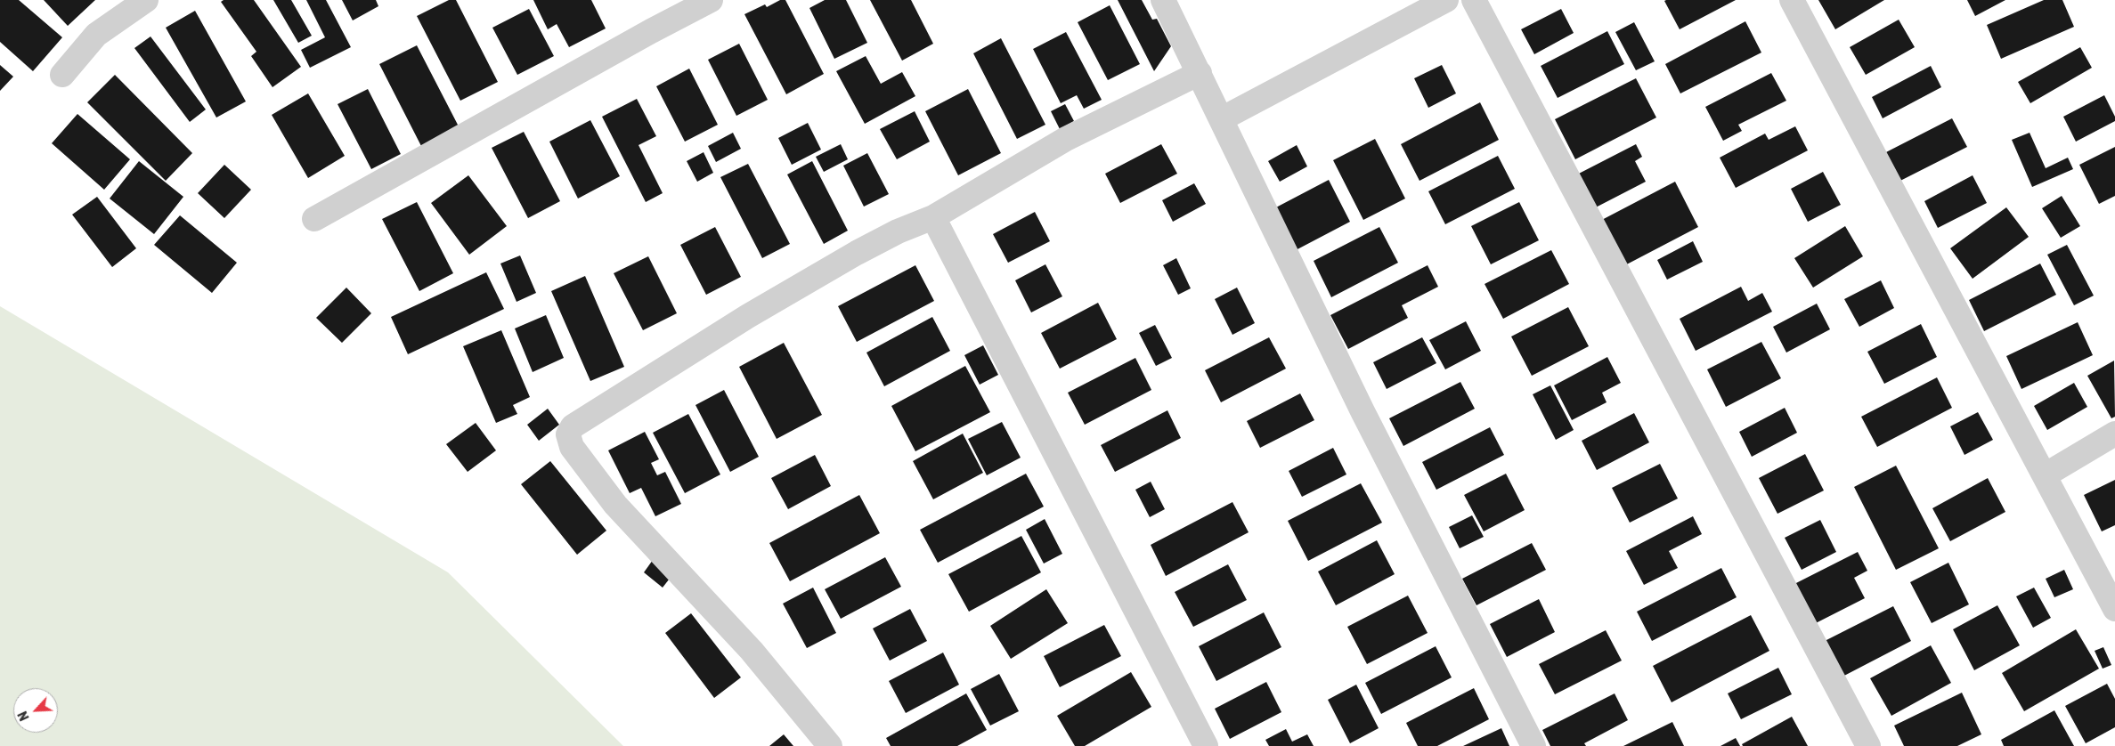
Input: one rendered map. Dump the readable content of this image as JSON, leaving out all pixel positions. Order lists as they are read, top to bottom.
{
  "north": "bottom left"
}
